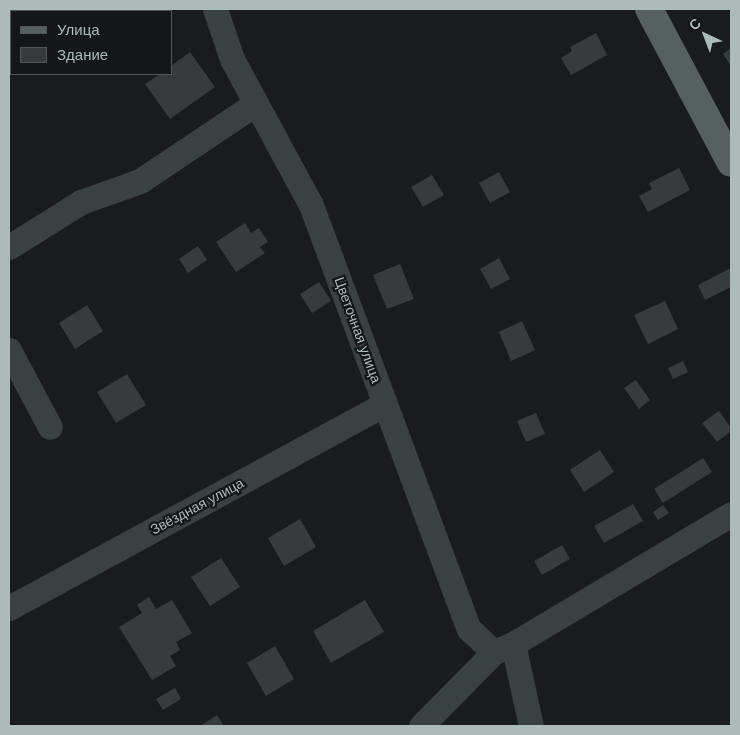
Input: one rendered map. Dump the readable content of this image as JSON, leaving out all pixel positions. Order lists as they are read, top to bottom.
{
  "streets": {
    "street": ["Цветочная улица", "Звёздная улица"]
  },
  "crossings": [
    ["Цветочная улица", "Звёздная улица"]
  ],
  "legend": ["Улица", "Здание"],
  "north": "top left"
}
